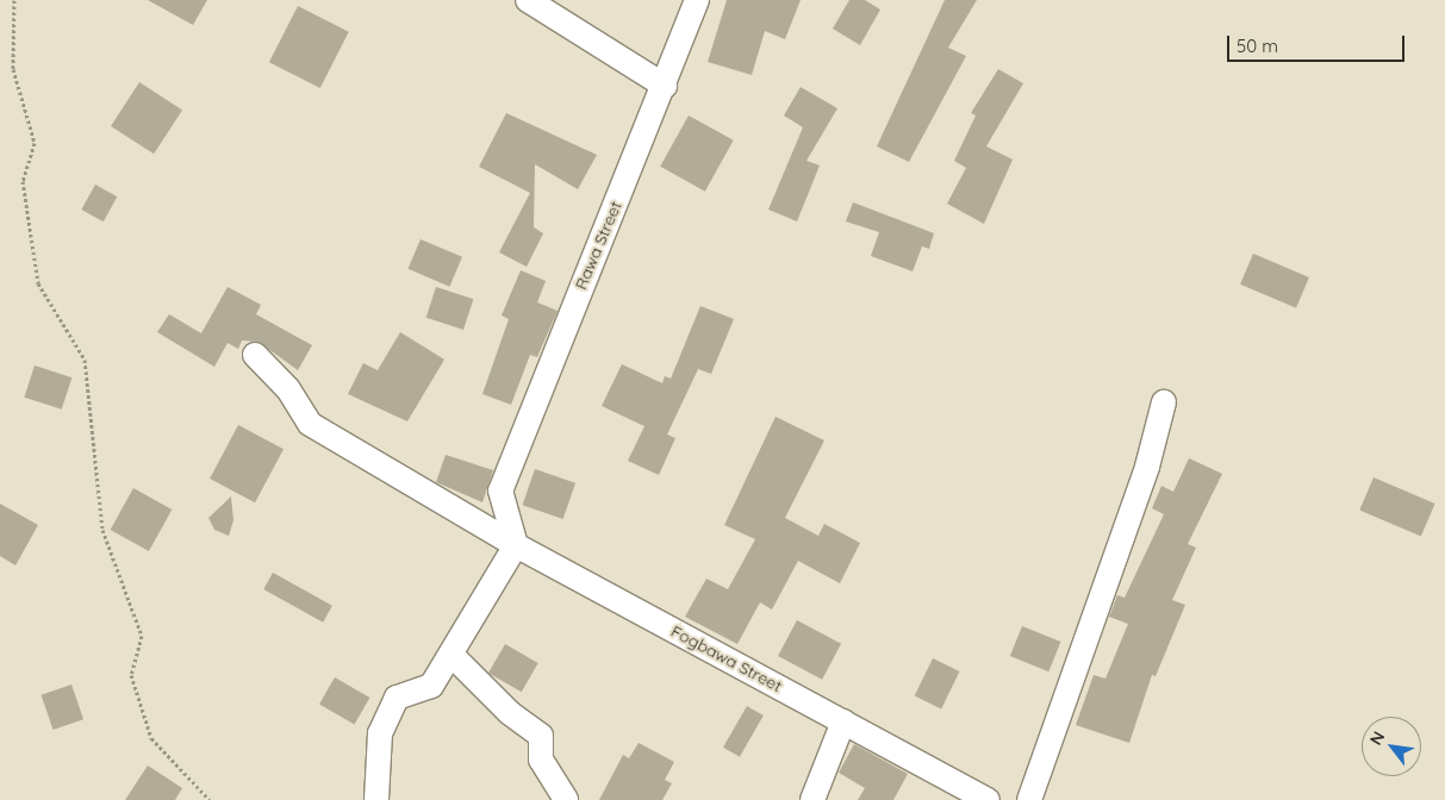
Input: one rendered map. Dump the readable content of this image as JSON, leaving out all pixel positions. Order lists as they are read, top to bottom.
{
  "streets": {
    "street": ["Rawa Street", "Fogbawa Street"]
  },
  "crossings": [
    ["Rawa Street", "Fogbawa Street"]
  ],
  "scale_bar": "50 m",
  "north": "top left"
}
